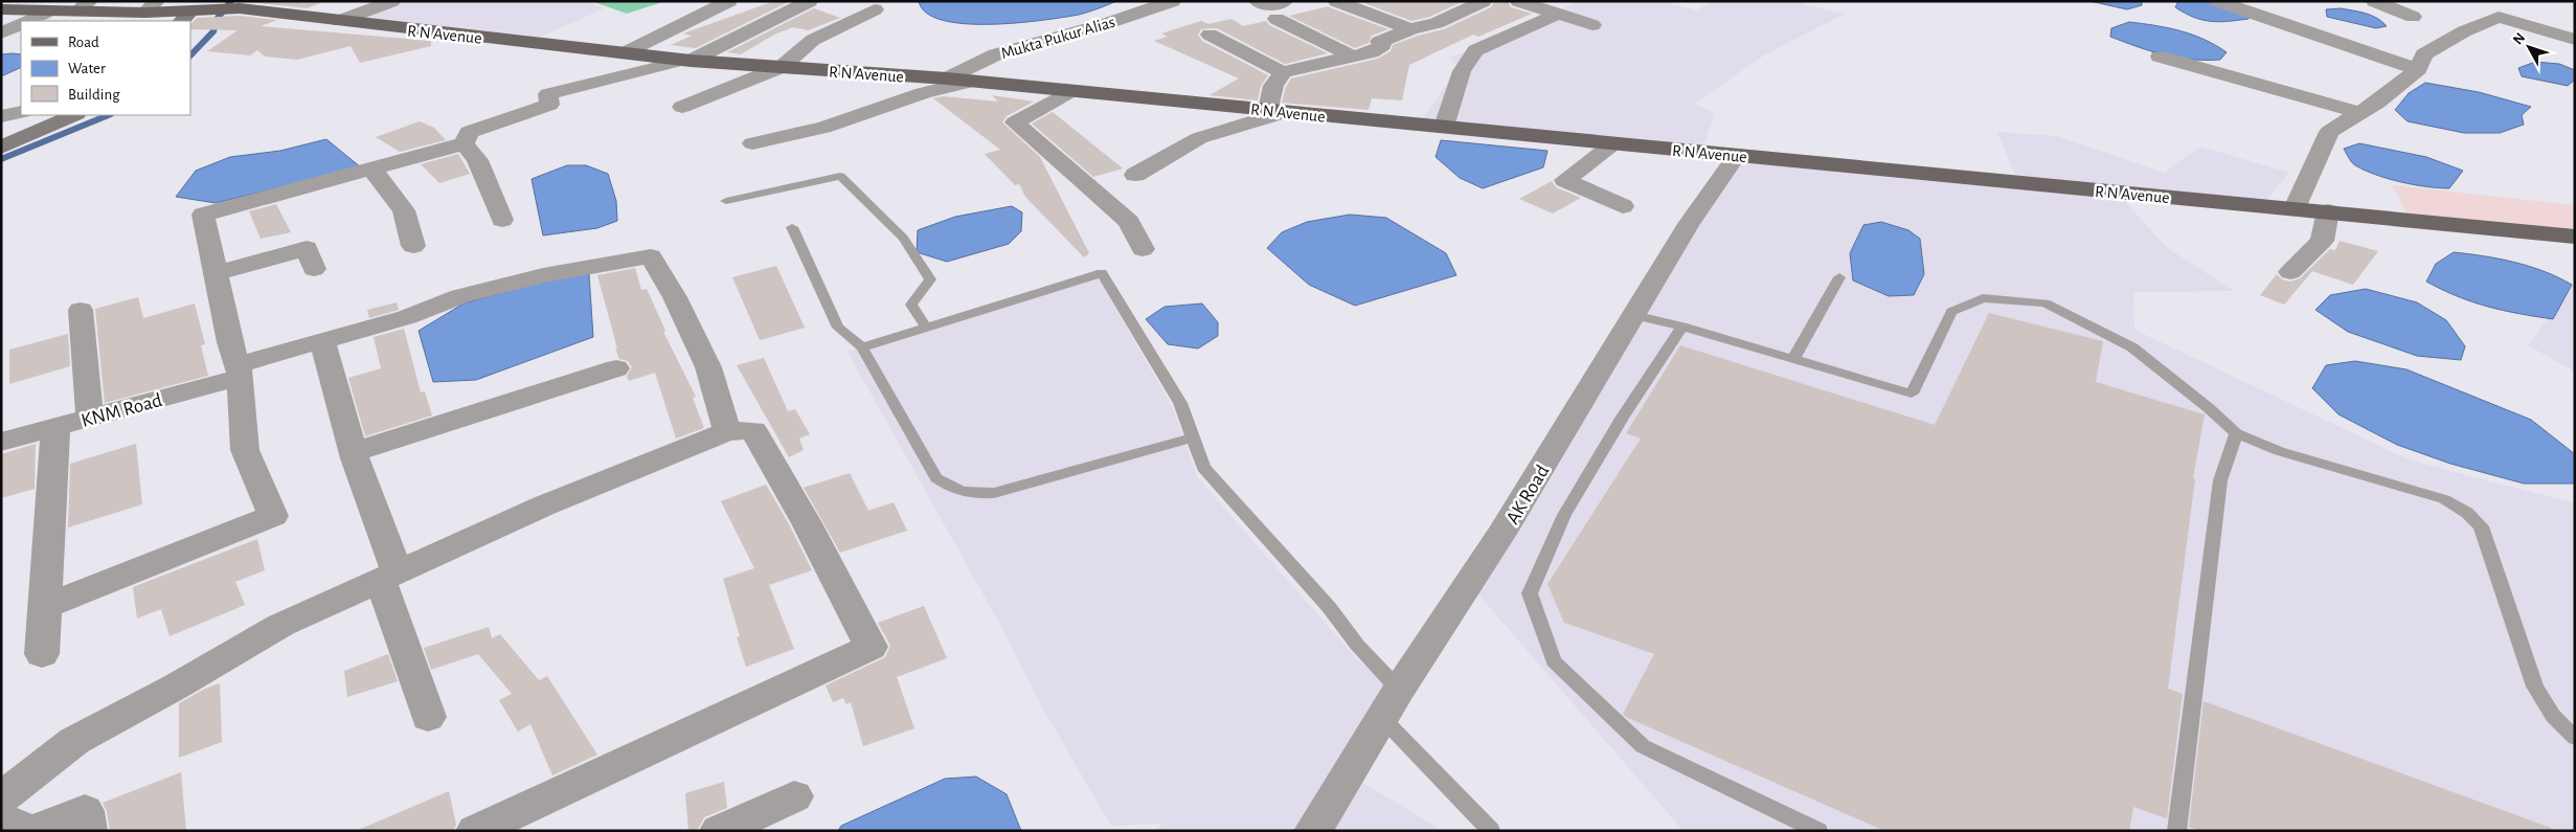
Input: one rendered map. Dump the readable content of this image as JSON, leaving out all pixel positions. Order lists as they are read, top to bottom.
{
  "streets": {
    "main road": ["R N Avenue"],
    "street": ["Mukta Pukur Alias", "KNM Road", "AK Road"]
  },
  "crossings": [
    ["R N Avenue", "Mukta Pukur Alias"],
    ["R N Avenue", "AK Road"]
  ],
  "legend": ["Road", "Water", "Building"],
  "north": "top left"
}
